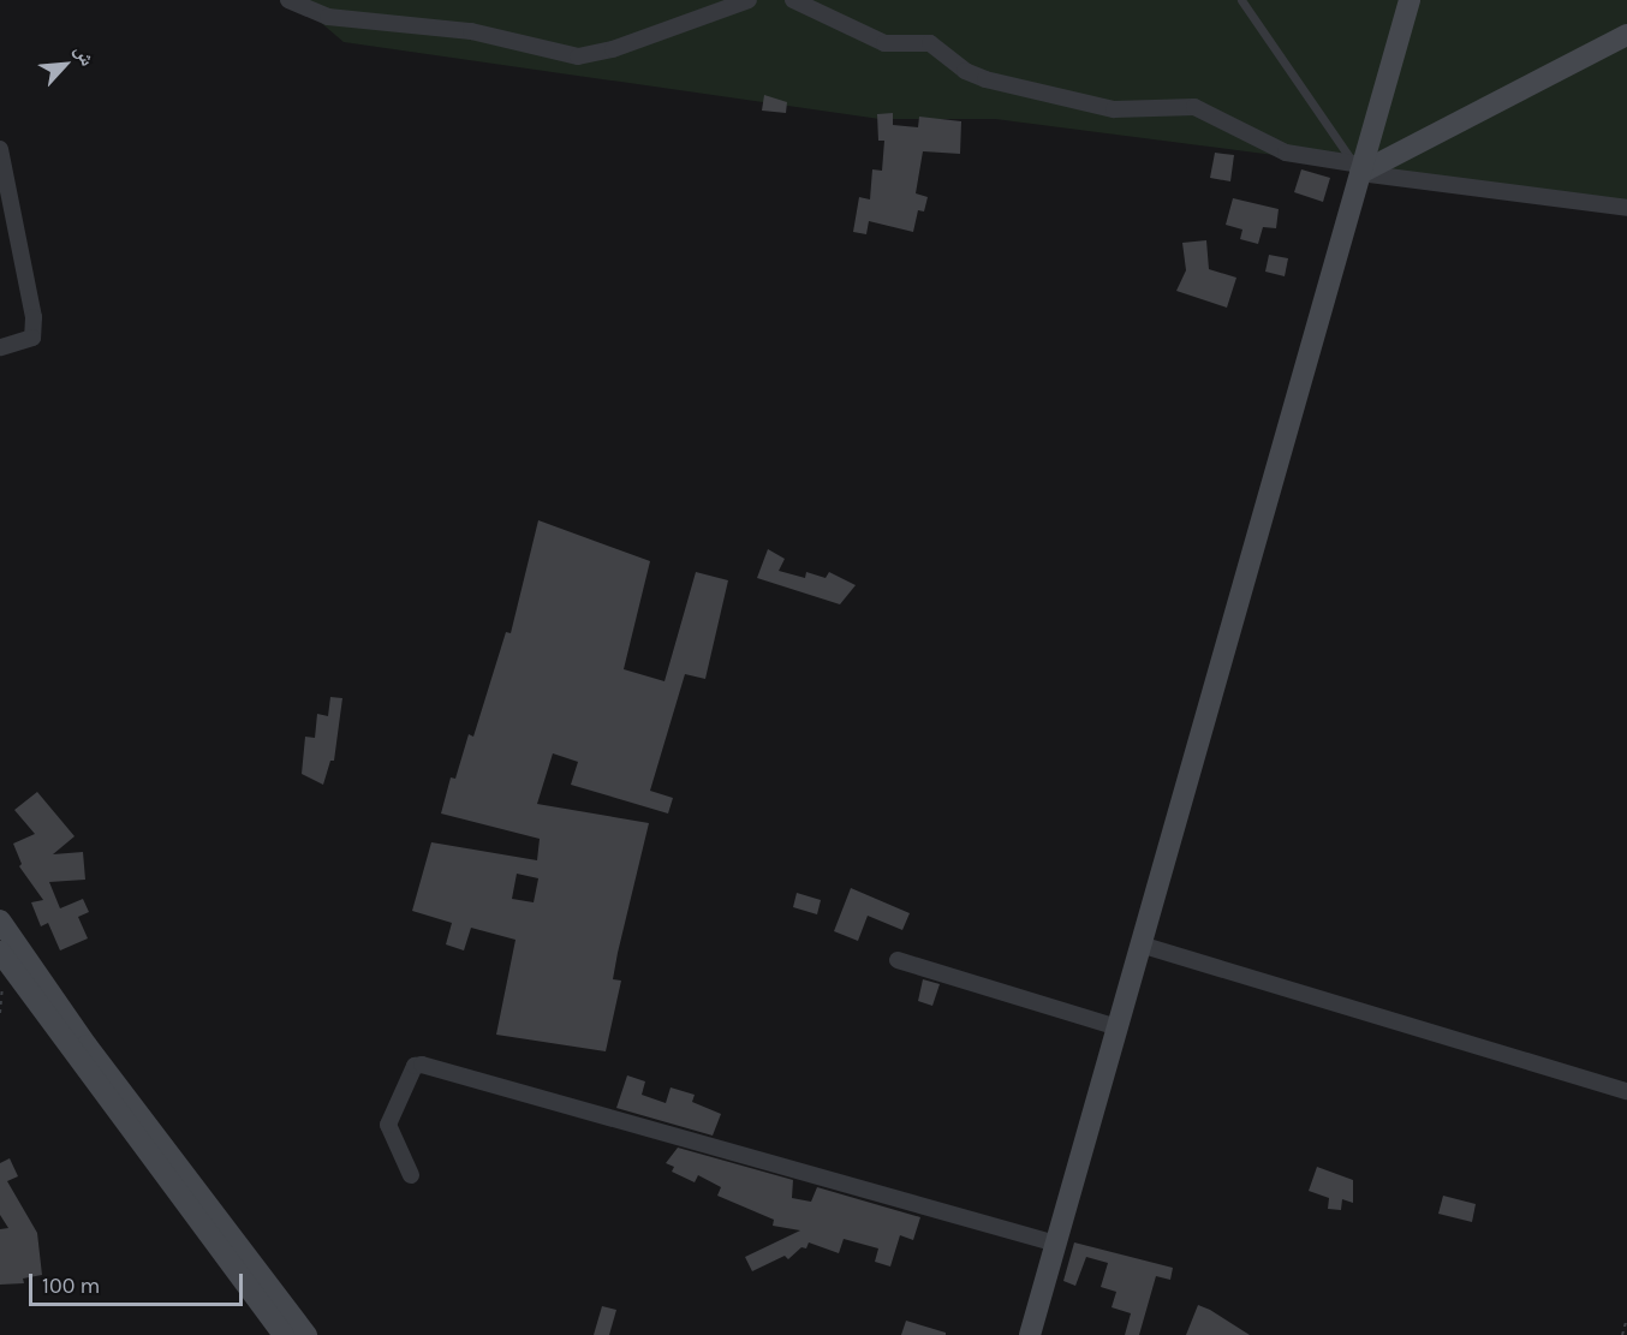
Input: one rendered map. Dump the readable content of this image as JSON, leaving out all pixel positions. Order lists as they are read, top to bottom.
{
  "scale_bar": "100 m",
  "north": "top right"
}
